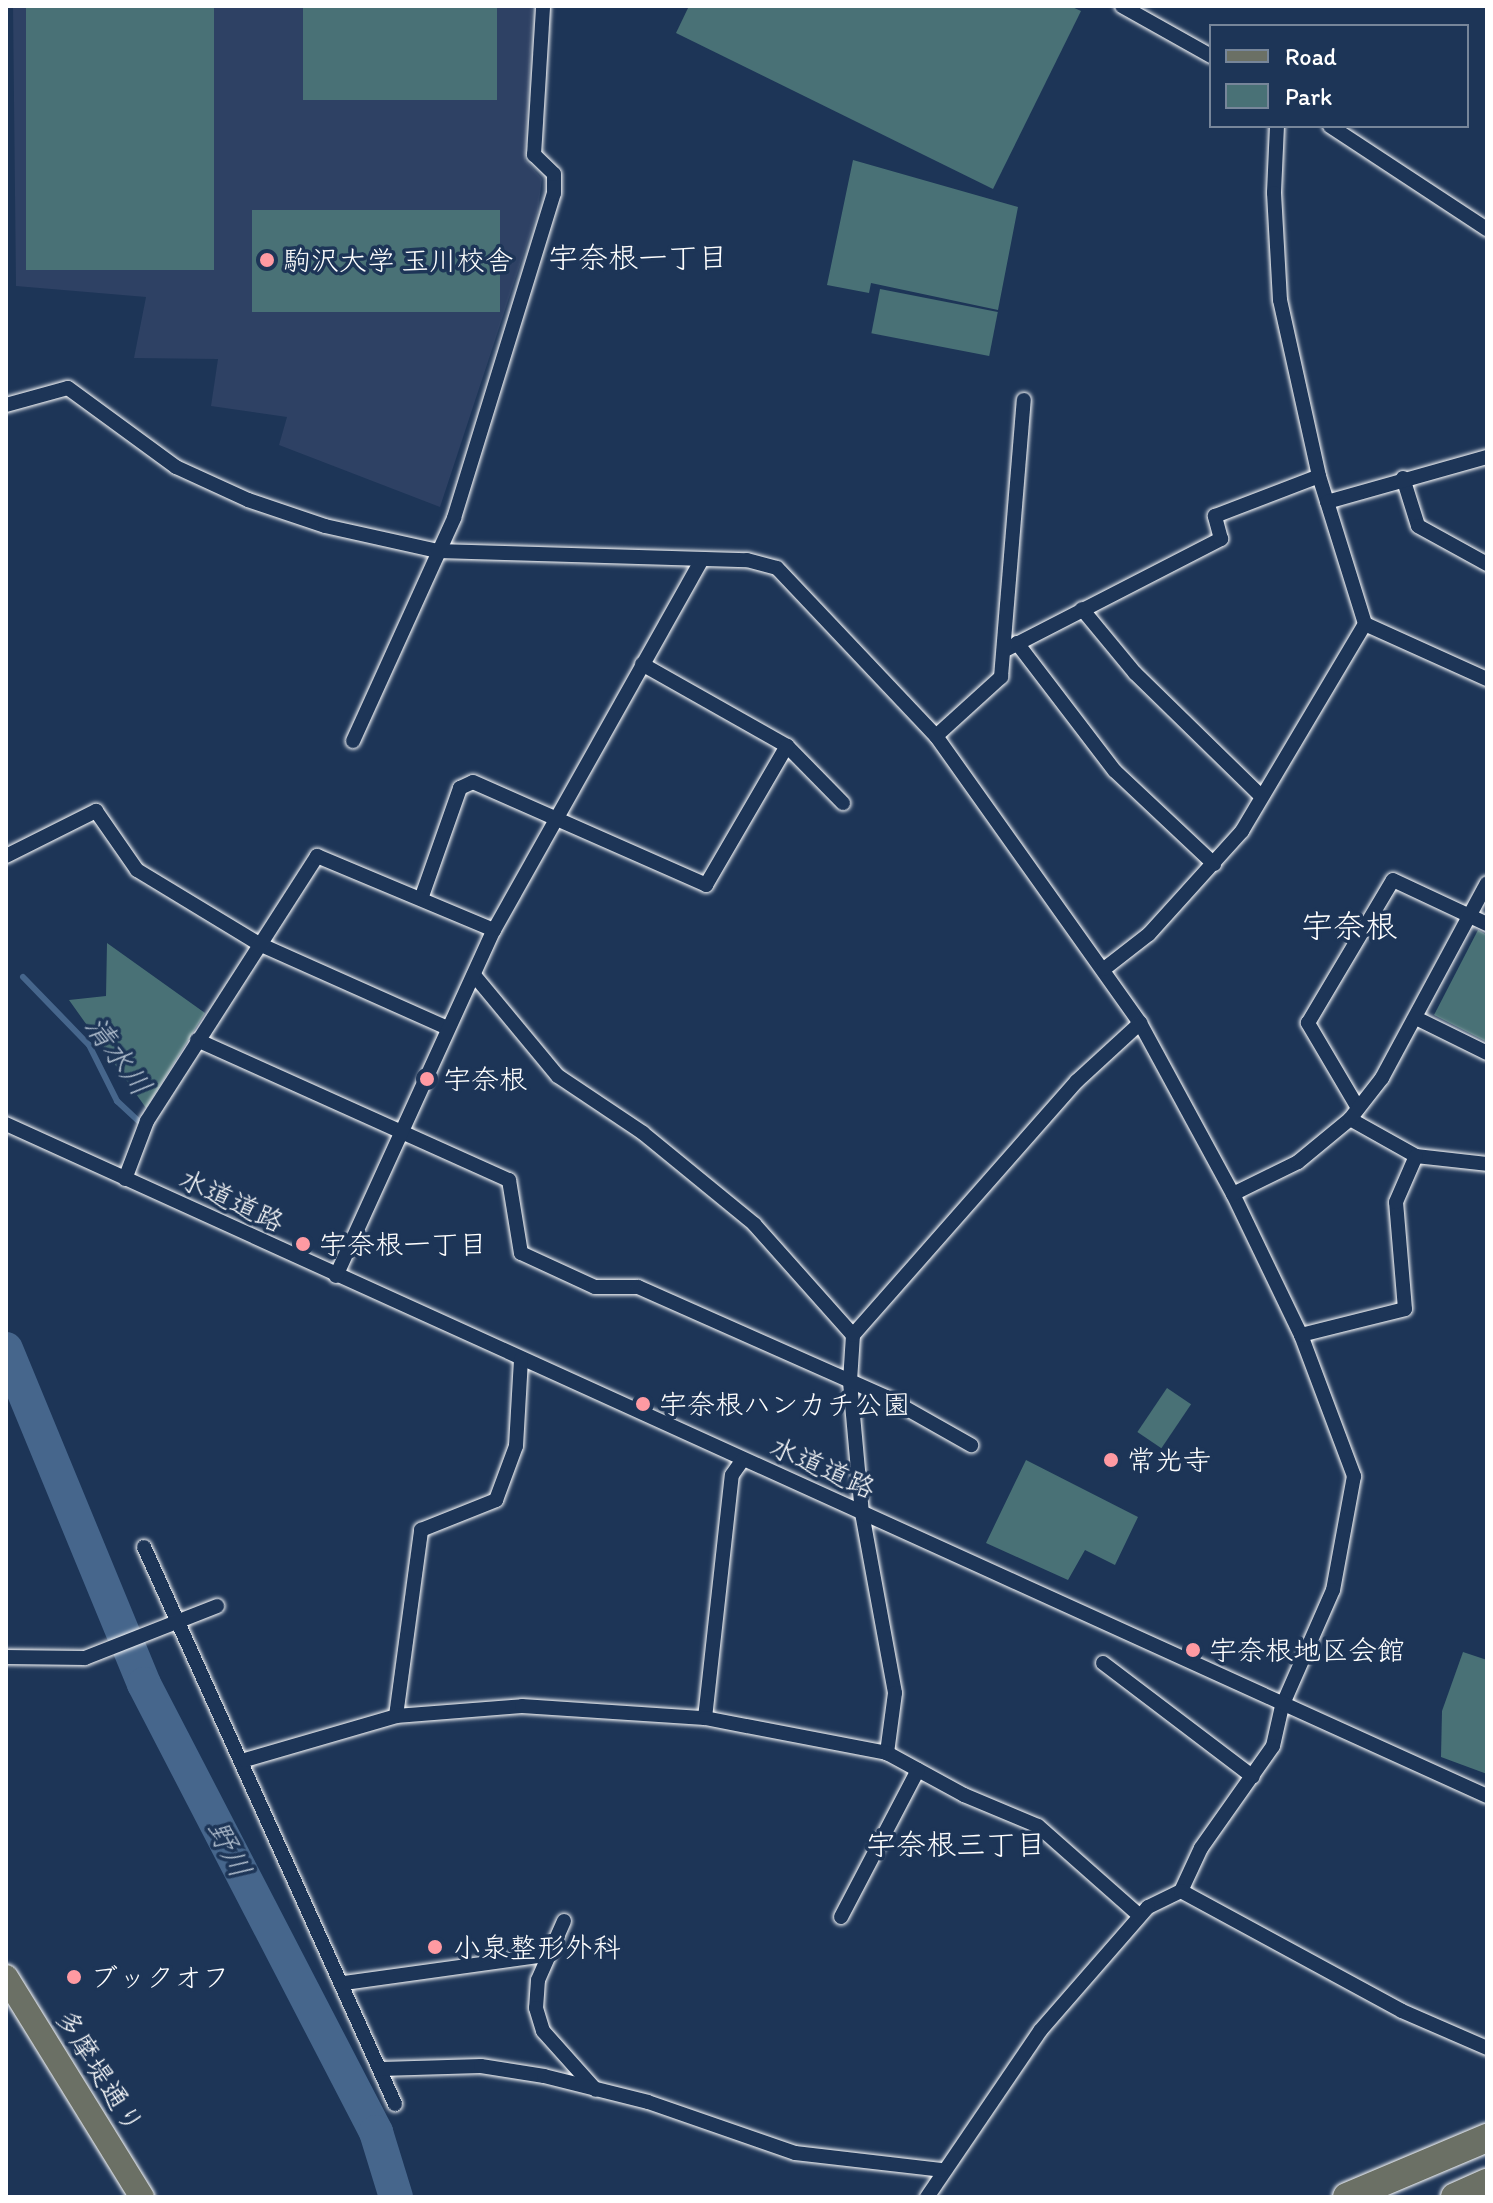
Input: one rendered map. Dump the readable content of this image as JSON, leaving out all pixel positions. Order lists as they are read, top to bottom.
{
  "streets": {
    "main road": ["多摩堤通り"],
    "street": ["水道道路"]
  },
  "districts": ["宇奈根一丁目", "宇奈根", "宇奈根三丁目"],
  "water": ["清水川", "野川"],
  "places": [
    "駒沢大学 玉川校舎",
    "宇奈根",
    "宇奈根一丁目",
    "宇奈根ハンカチ公園",
    "常光寺",
    "宇奈根地区会館",
    "小泉整形外科",
    "ブックオフ"
  ],
  "legend": ["Road", "Park"]
}
